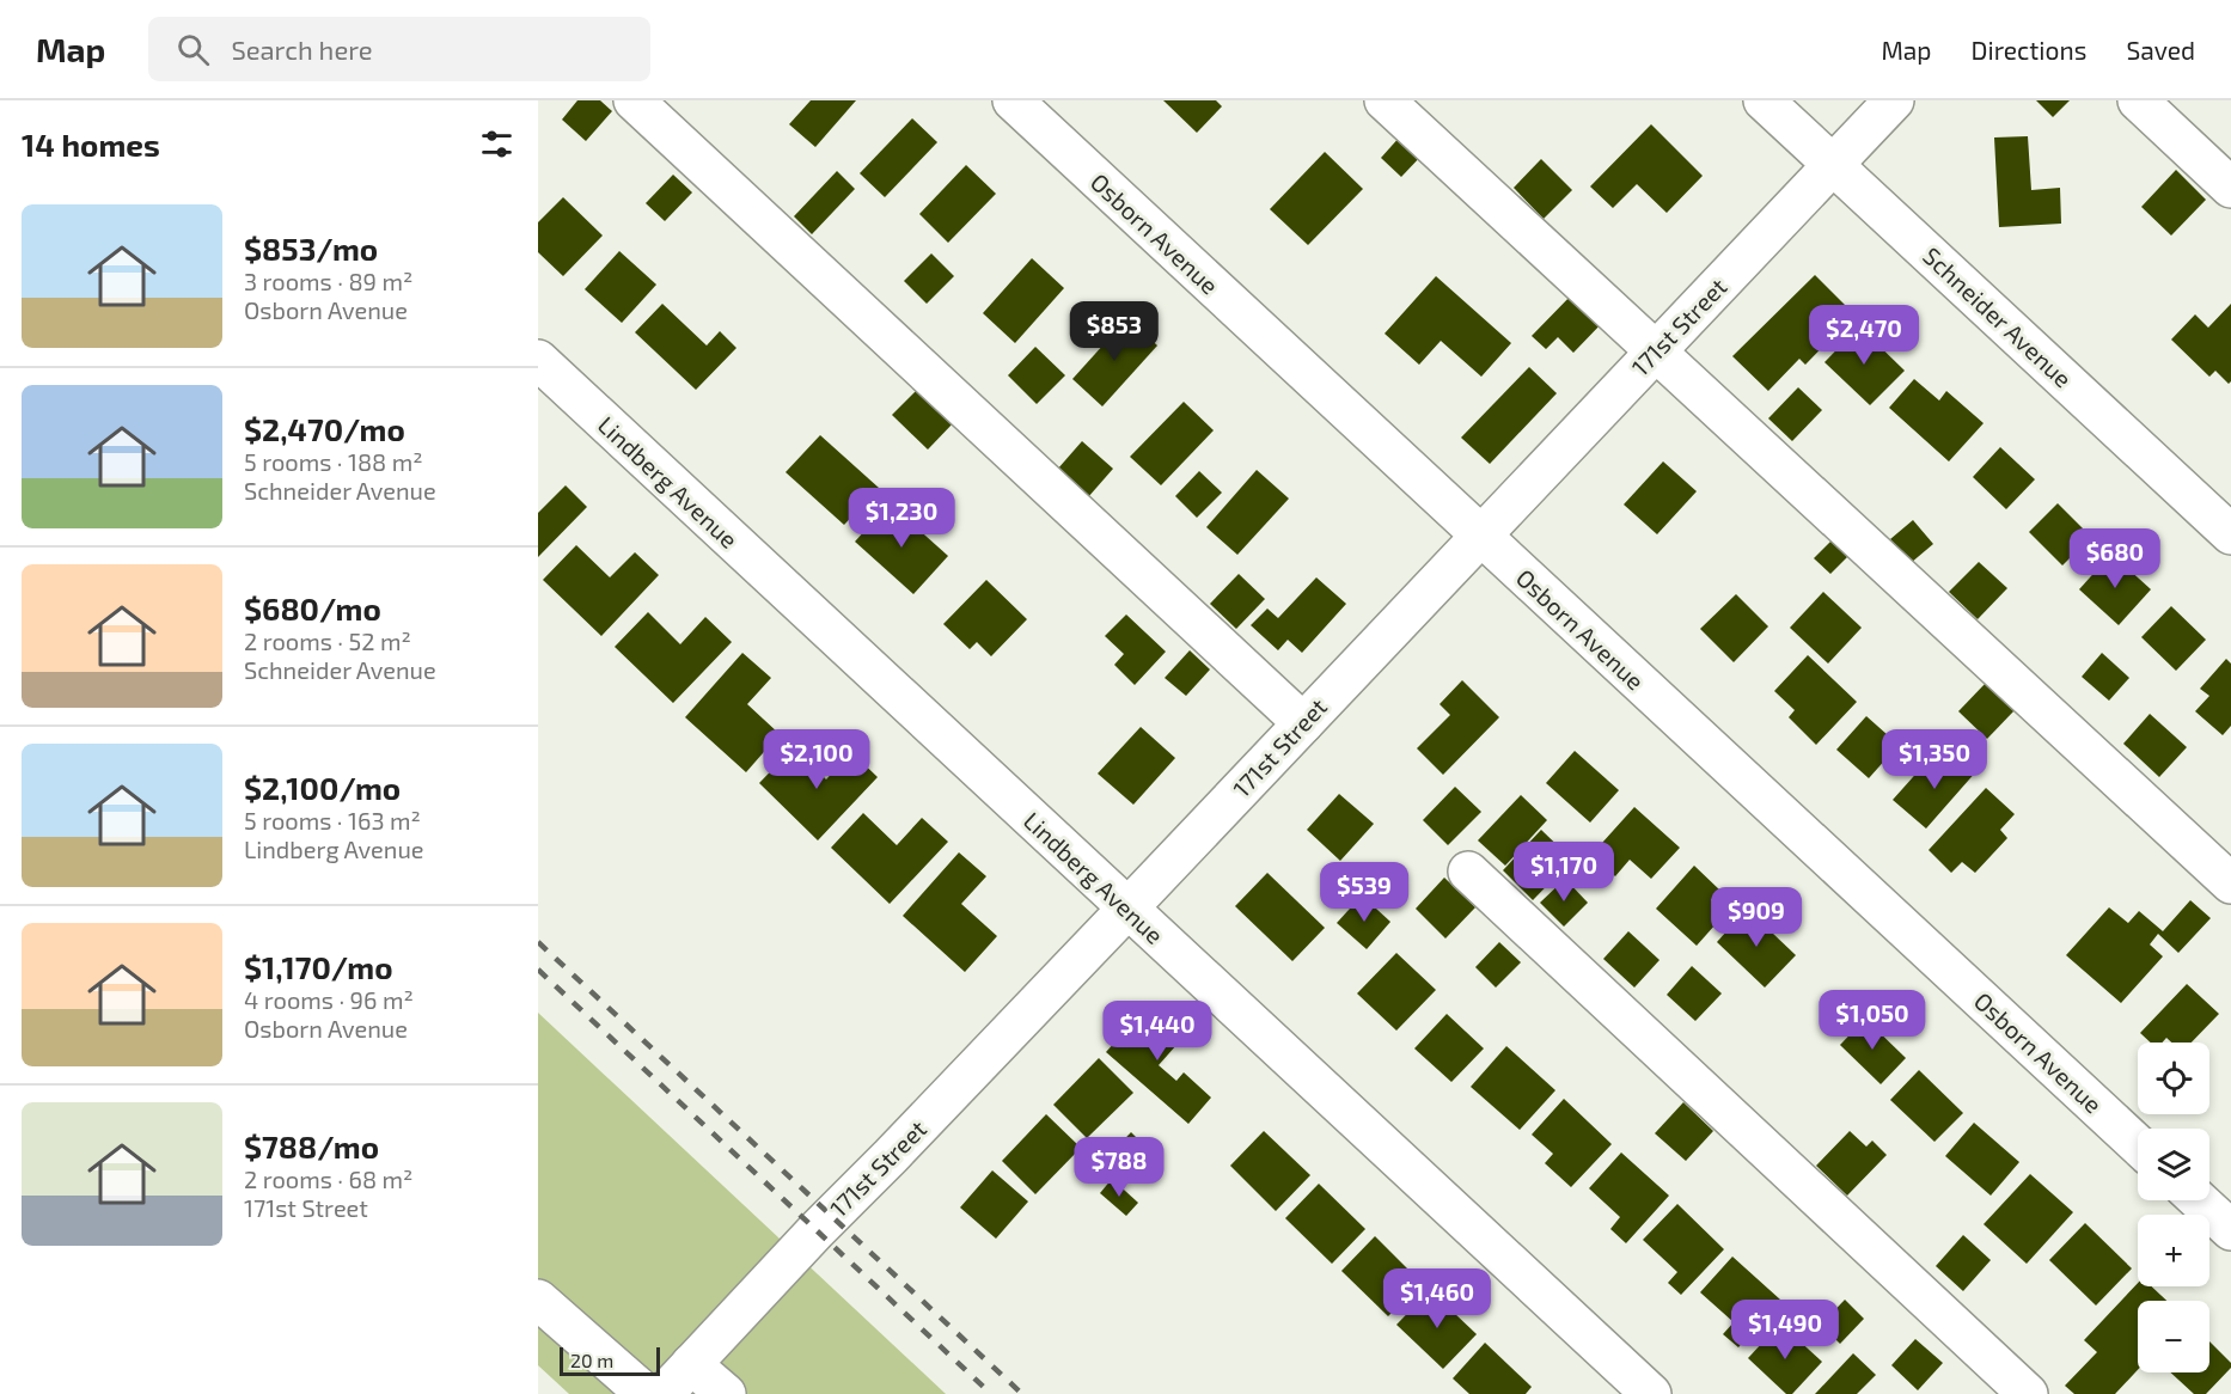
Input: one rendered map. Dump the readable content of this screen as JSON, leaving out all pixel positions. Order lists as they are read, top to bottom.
{
  "streets": {
    "street": [
      "Osborn Avenue",
      "Schneider Avenue",
      "171st Street",
      "Lindberg Avenue"
    ]
  },
  "crossings": [
    ["Osborn Avenue", "171st Street"],
    ["Schneider Avenue", "171st Street"],
    ["171st Street", "Lindberg Avenue"]
  ],
  "scale_bar": "20 m",
  "page": {
    "header": "Map",
    "search": "Search here",
    "nav": ["Map", "Directions", "Saved"],
    "heading": "14 homes",
    "list": [
      {
        "name": "$853/mo",
        "note": "3 rooms · 89 m² · Osborn Avenue"
      },
      {
        "name": "$2,470/mo",
        "note": "5 rooms · 188 m² · Schneider Avenue"
      },
      {
        "name": "$680/mo",
        "note": "2 rooms · 52 m² · Schneider Avenue"
      },
      {
        "name": "$2,100/mo",
        "note": "5 rooms · 163 m² · Lindberg Avenue"
      },
      {
        "name": "$1,170/mo",
        "note": "4 rooms · 96 m² · Osborn Avenue"
      },
      {
        "name": "$788/mo",
        "note": "2 rooms · 68 m² · 171st Street"
      }
    ],
    "price": [
      "$853",
      "$2,470",
      "$1,230",
      "$680",
      "$2,100",
      "$1,350",
      "$1,170",
      "$539",
      "$909",
      "$1,050",
      "$1,440",
      "$788",
      "$1,460",
      "$1,490"
    ],
    "map_buttons": ["+", "−"],
    "scale": "20 m"
  }
}
